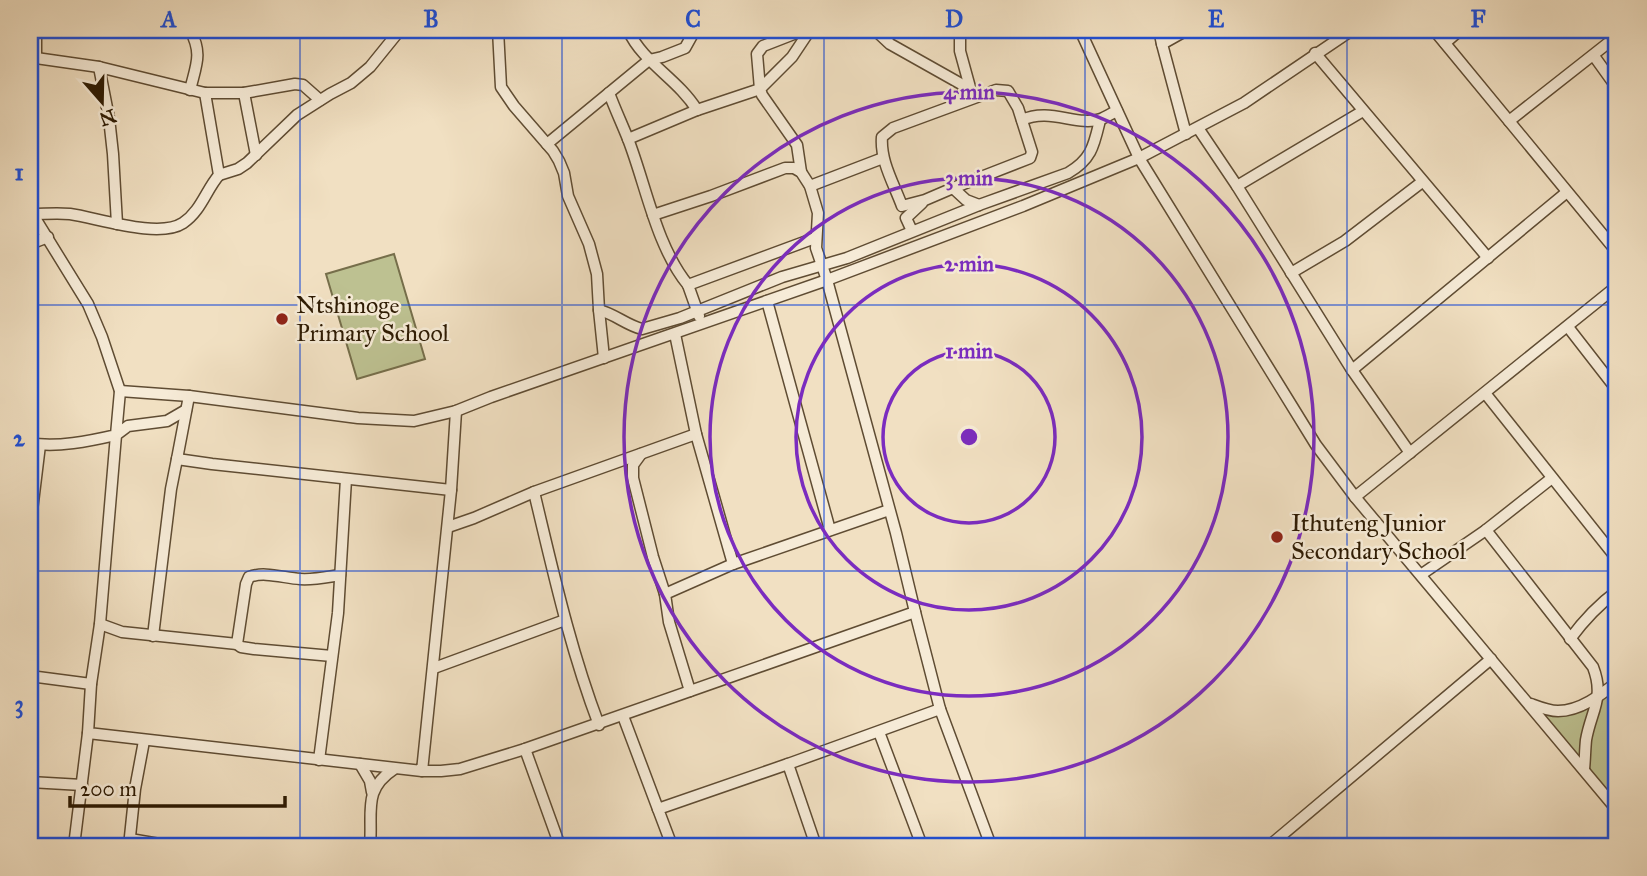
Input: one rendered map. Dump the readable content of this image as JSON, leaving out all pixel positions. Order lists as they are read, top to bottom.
{
  "places": ["Ntshinoge Primary School", "Ithuteng Junior Secondary School"],
  "scale_bar": "200 m",
  "north": "bottom",
  "grid": {
    "columns": [
      "A",
      "B",
      "C",
      "D",
      "E",
      "F"
    ],
    "rows": ["1", "2", "3"]
  },
  "rings": [
    "4 min",
    "3 min",
    "2 min",
    "1 min"
  ]
}
